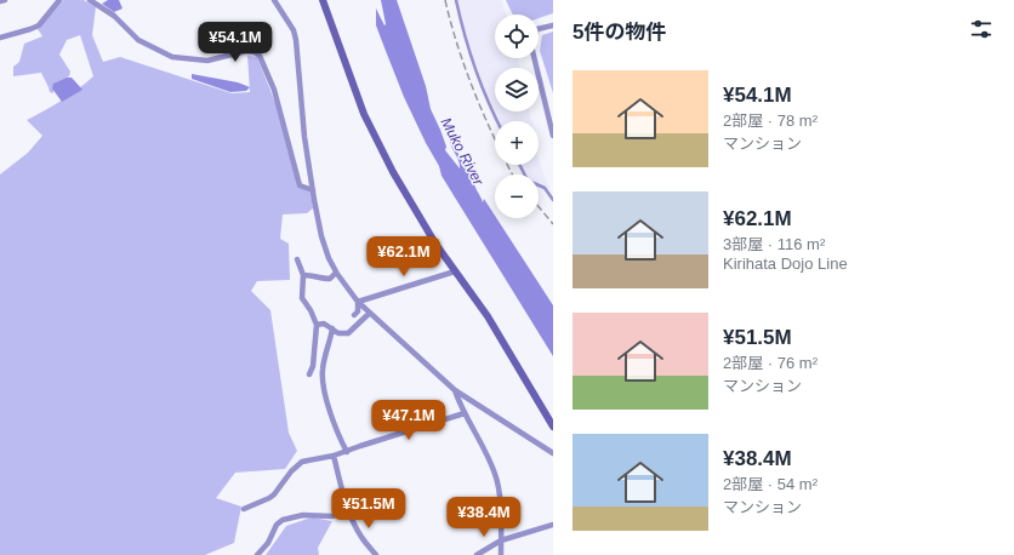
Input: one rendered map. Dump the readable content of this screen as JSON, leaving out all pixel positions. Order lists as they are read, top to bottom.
{
  "water": ["Muko River"],
  "page": {
    "heading": "5件の物件",
    "map_buttons": ["+", "−"],
    "price": [
      "¥54.1M",
      "¥62.1M",
      "¥47.1M",
      "¥51.5M",
      "¥38.4M"
    ],
    "list": [
      {
        "name": "¥54.1M",
        "note": "2部屋 · 78 m² · マンション"
      },
      {
        "name": "¥62.1M",
        "note": "3部屋 · 116 m² · Kirihata Dojo Line"
      },
      {
        "name": "¥51.5M",
        "note": "2部屋 · 76 m² · マンション"
      },
      {
        "name": "¥38.4M",
        "note": "2部屋 · 54 m² · マンション"
      }
    ]
  }
}
